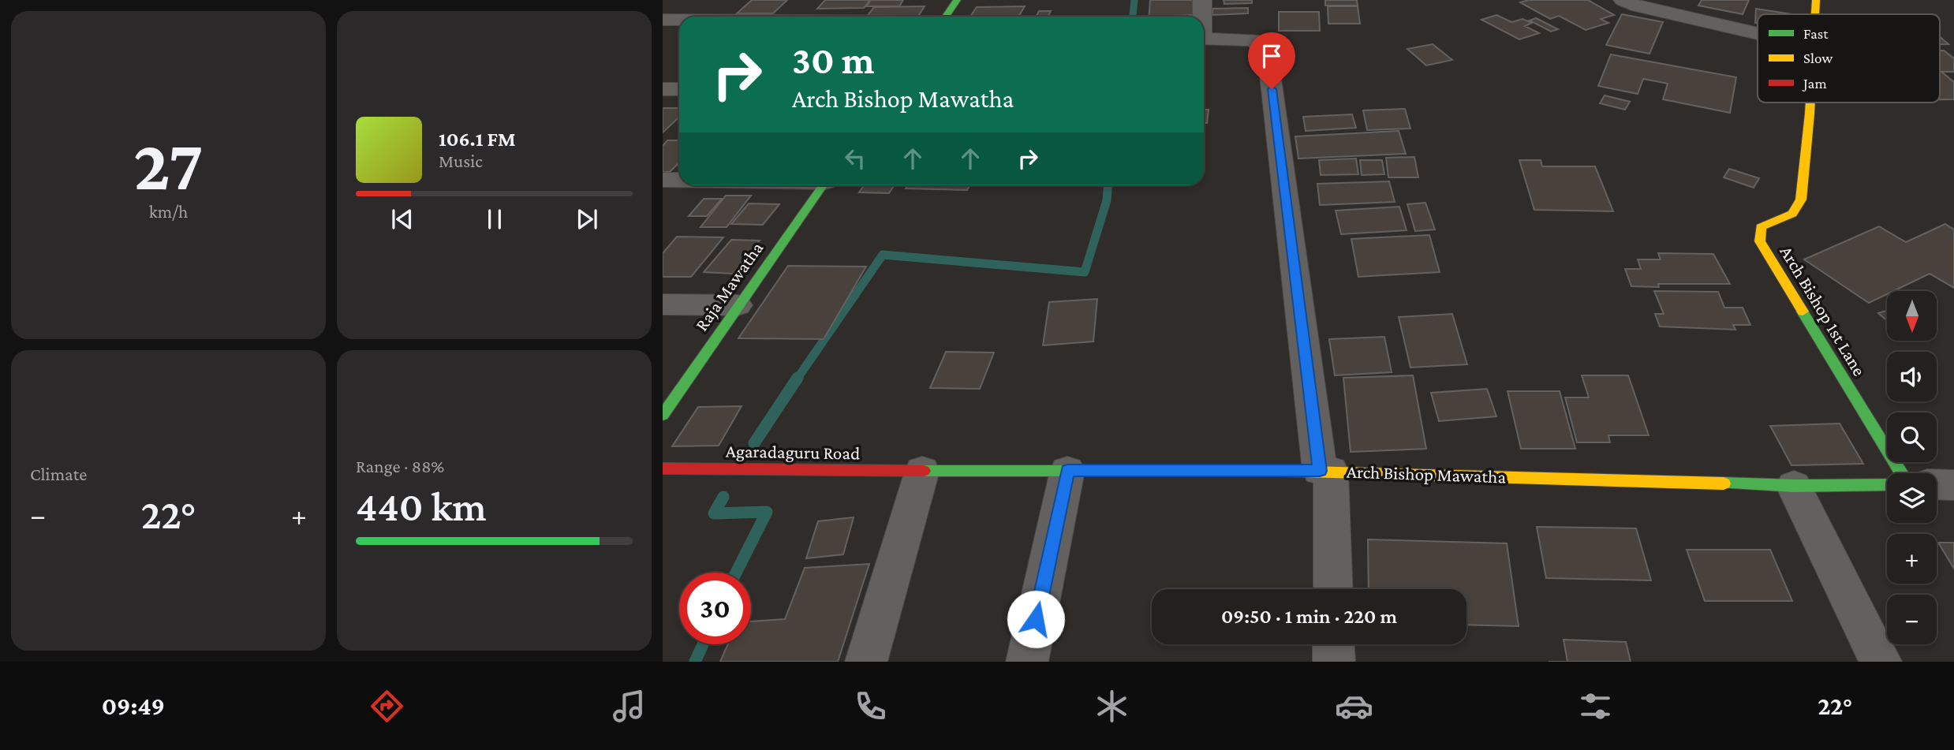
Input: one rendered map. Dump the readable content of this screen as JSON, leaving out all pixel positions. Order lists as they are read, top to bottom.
{
  "streets": {
    "street": [
      "Raja Mawatha",
      "Arch Bishop 1st Lane",
      "Agaradaguru Road",
      "Arch Bishop Mawatha"
    ]
  },
  "crossings": [
    ["Agaradaguru Road", "Arch Bishop Mawatha"]
  ],
  "legend": ["Fast", "Slow", "Jam"],
  "north": "bottom",
  "page": {
    "tile": [
      ["27", "km/h"],
      "Climate",
      ["Range · 88%", "440 km"]
    ],
    "turn": ["30 m", "Arch Bishop Mawatha"],
    "song": ["106.1 FM", "Music"],
    "map_buttons": ["+", "−"],
    "heat": ["−", "22°", "+"],
    "limit": "30",
    "trip": "09:50 · 1 min · 220 m",
    "tabs": ["09:49", "22°"]
  }
}
